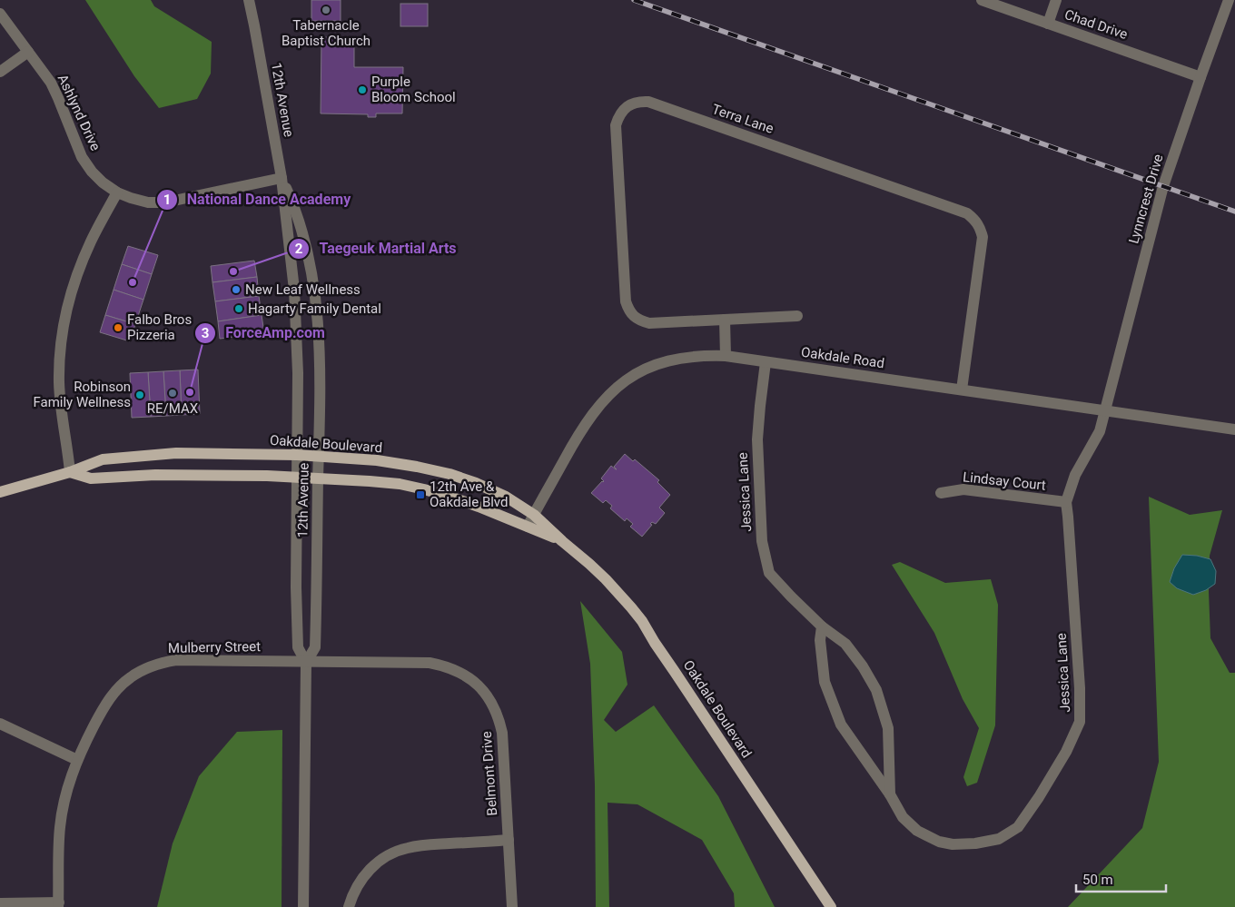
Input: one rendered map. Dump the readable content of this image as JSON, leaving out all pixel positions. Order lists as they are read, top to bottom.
{
  "streets": {
    "main road": ["Oakdale Boulevard"],
    "street": [
      "Chad Drive",
      "12th Avenue",
      "Ashlynd Drive",
      "Terra Lane",
      "Lynncrest Drive",
      "Oakdale Road",
      "Lindsay Court",
      "Jessica Lane",
      "Mulberry Street",
      "Belmont Drive"
    ]
  },
  "crossings": [
    ["Chad Drive", "Lynncrest Drive"],
    ["12th Avenue", "Ashlynd Drive"],
    ["12th Avenue", "Oakdale Boulevard"],
    ["12th Avenue", "Mulberry Street"],
    ["12th Avenue", "Belmont Drive"],
    ["Terra Lane", "Oakdale Road"],
    ["Lynncrest Drive", "Oakdale Road"],
    ["Lynncrest Drive", "Jessica Lane"],
    ["Oakdale Road", "Oakdale Boulevard"],
    ["Oakdale Road", "Jessica Lane"],
    ["Lindsay Court", "Jessica Lane"],
    ["Mulberry Street", "Belmont Drive"]
  ],
  "places": {
    "other": [
      "Tabernacle Baptist Church",
      "Purple Bloom School",
      "Taegeuk Martial Arts",
      "National Dance Academy",
      "New Leaf Wellness",
      "Hagarty Family Dental",
      "Falbo Bros Pizzeria",
      "ForceAmp.com",
      "RE/MAX",
      "Robinson Family Wellness"
    ],
    "transit": ["12th Ave & Oakdale Blvd"]
  },
  "scale_bar": "50 m"
}
